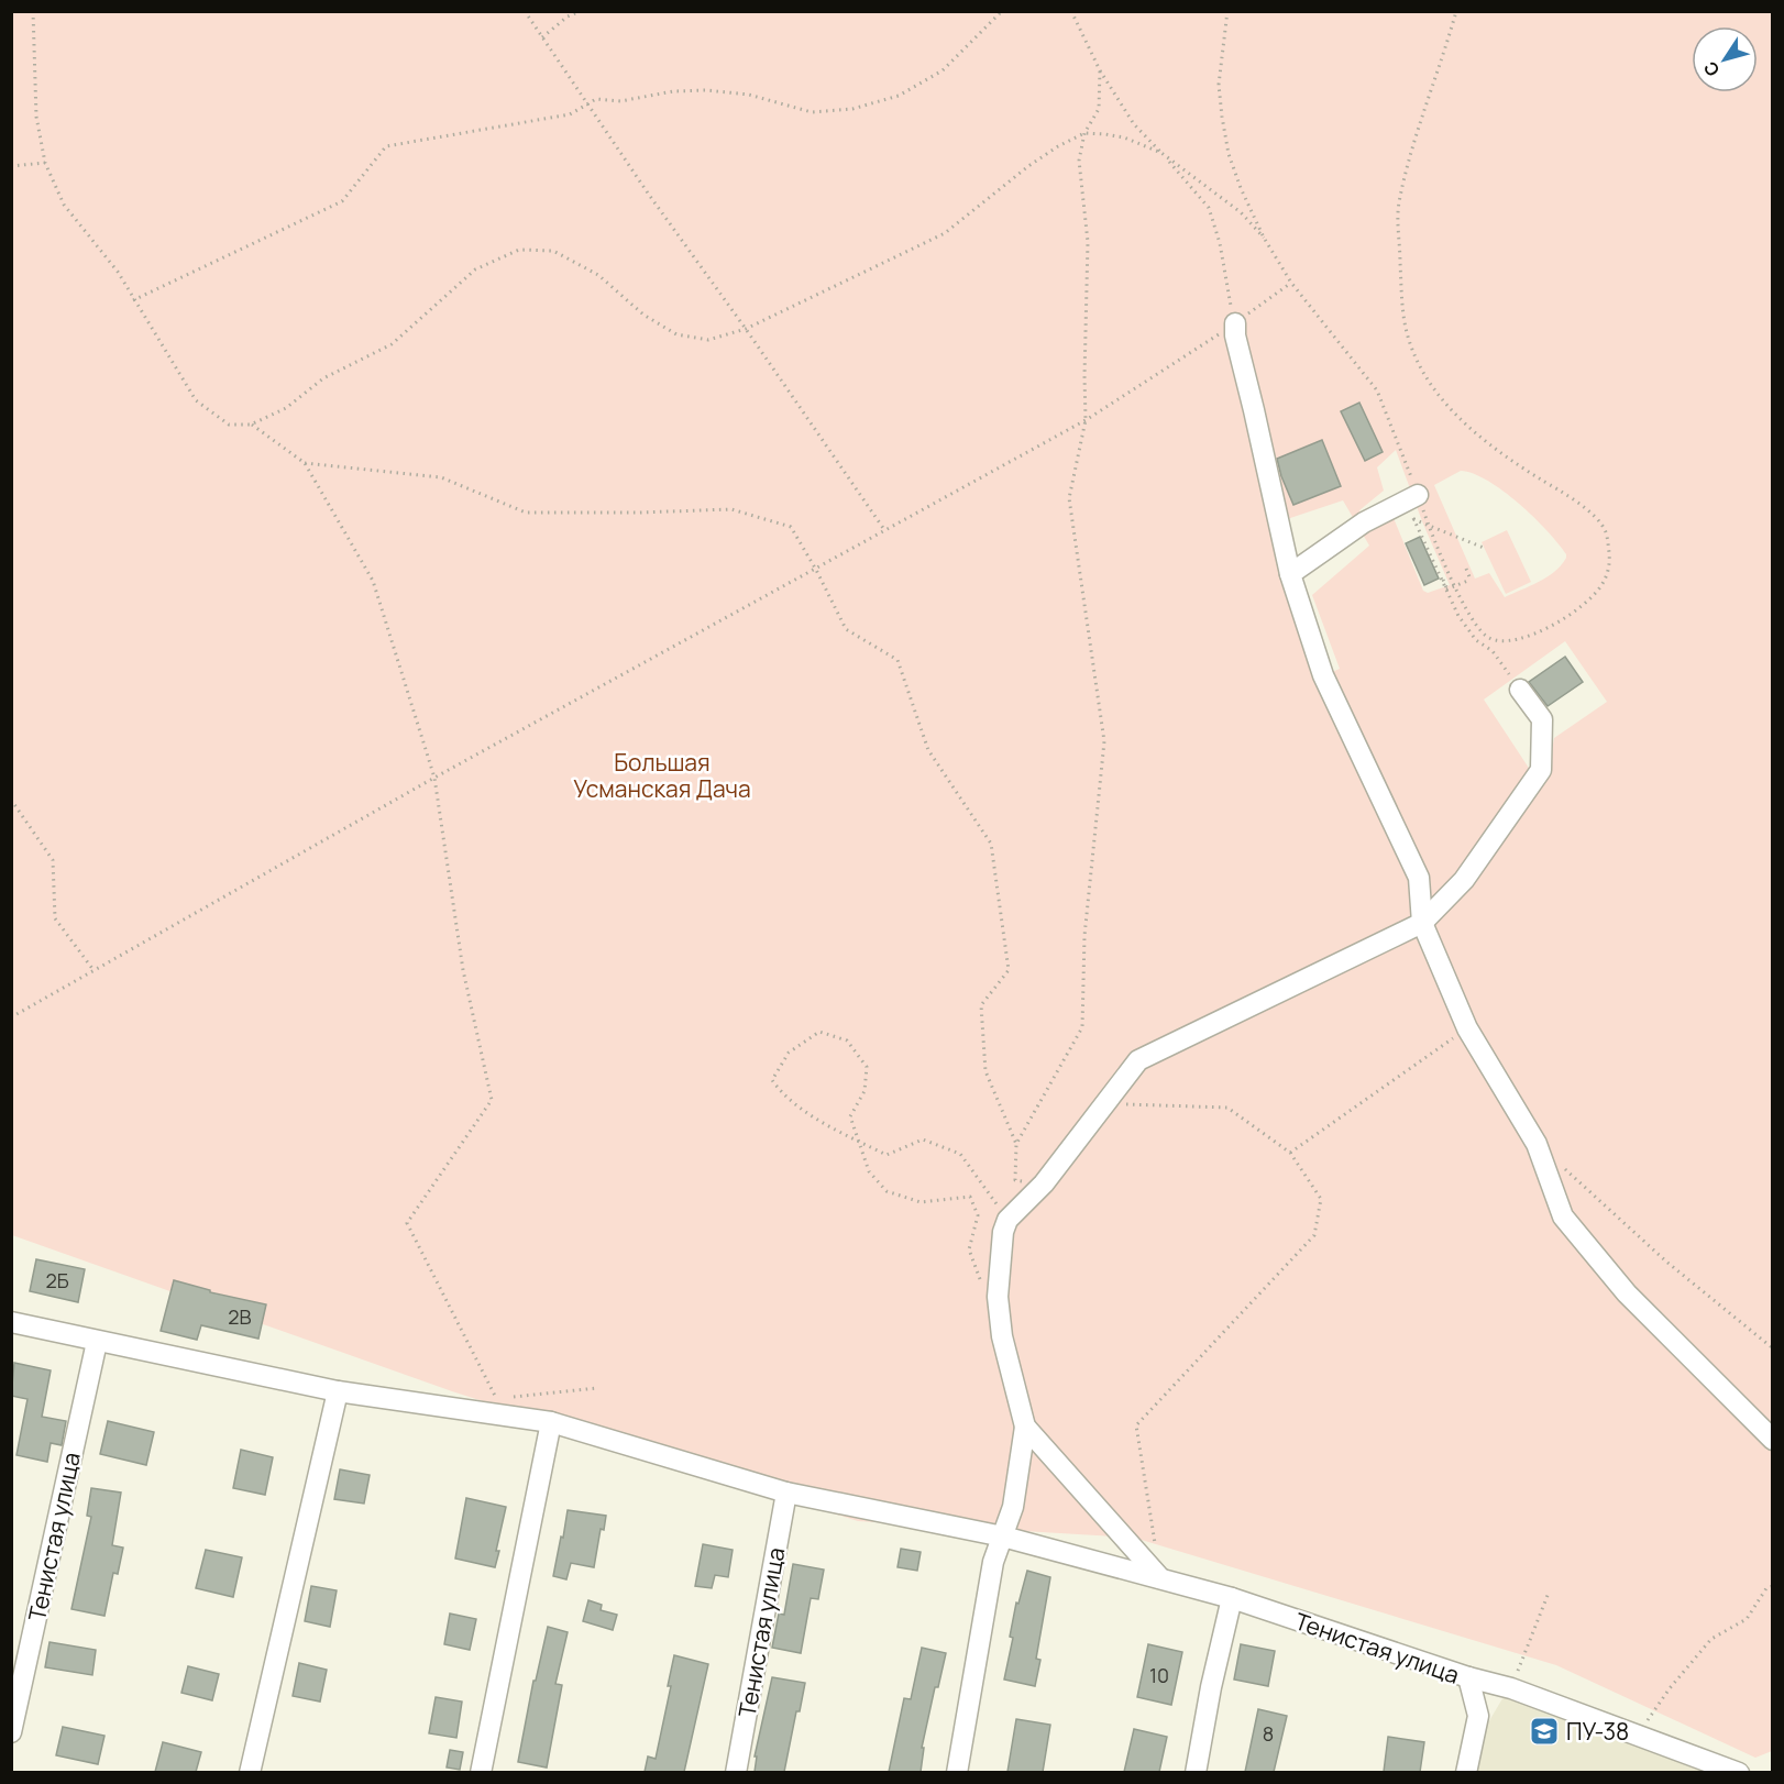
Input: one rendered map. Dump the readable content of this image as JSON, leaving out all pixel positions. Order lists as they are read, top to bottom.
{
  "streets": {
    "street": ["Тенистая улица"]
  },
  "parks": ["Большая Усманская Дача"],
  "places": {
    "school or university": ["ПУ-38"]
  },
  "house_numbers": [
    "2Б",
    "2В",
    "10",
    "8"
  ],
  "north": "bottom left"
}
